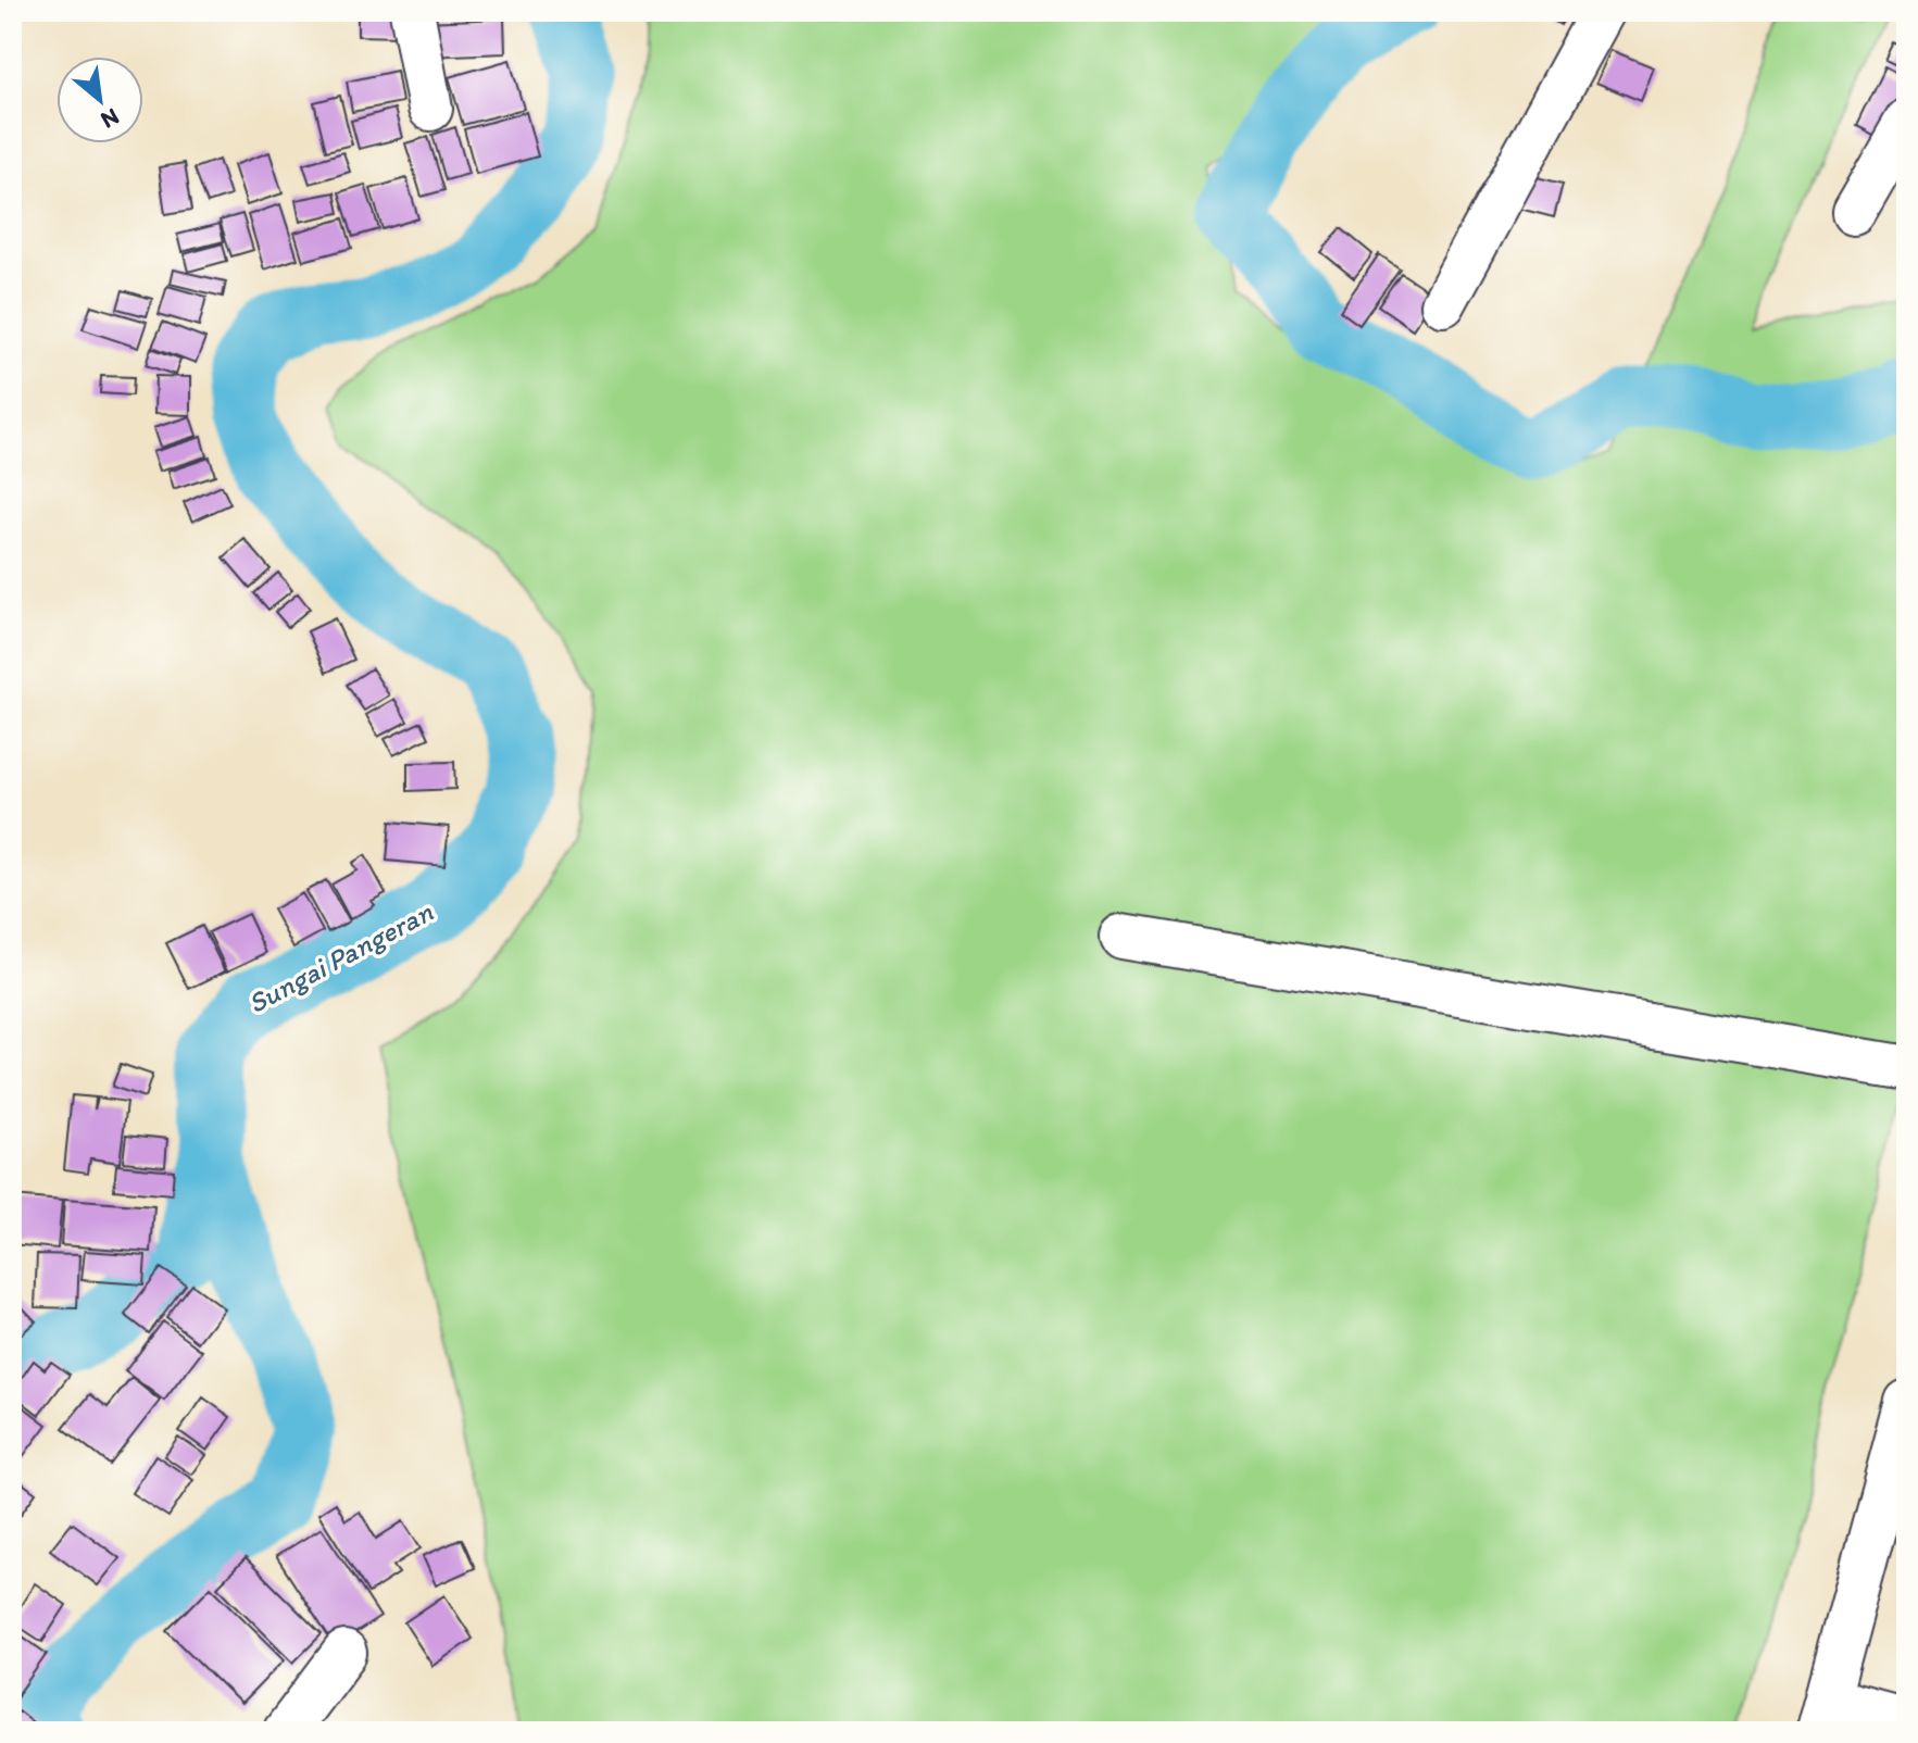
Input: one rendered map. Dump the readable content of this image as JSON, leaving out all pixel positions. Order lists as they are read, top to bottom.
{
  "water": ["Sungai Pangeran"],
  "north": "bottom right"
}
